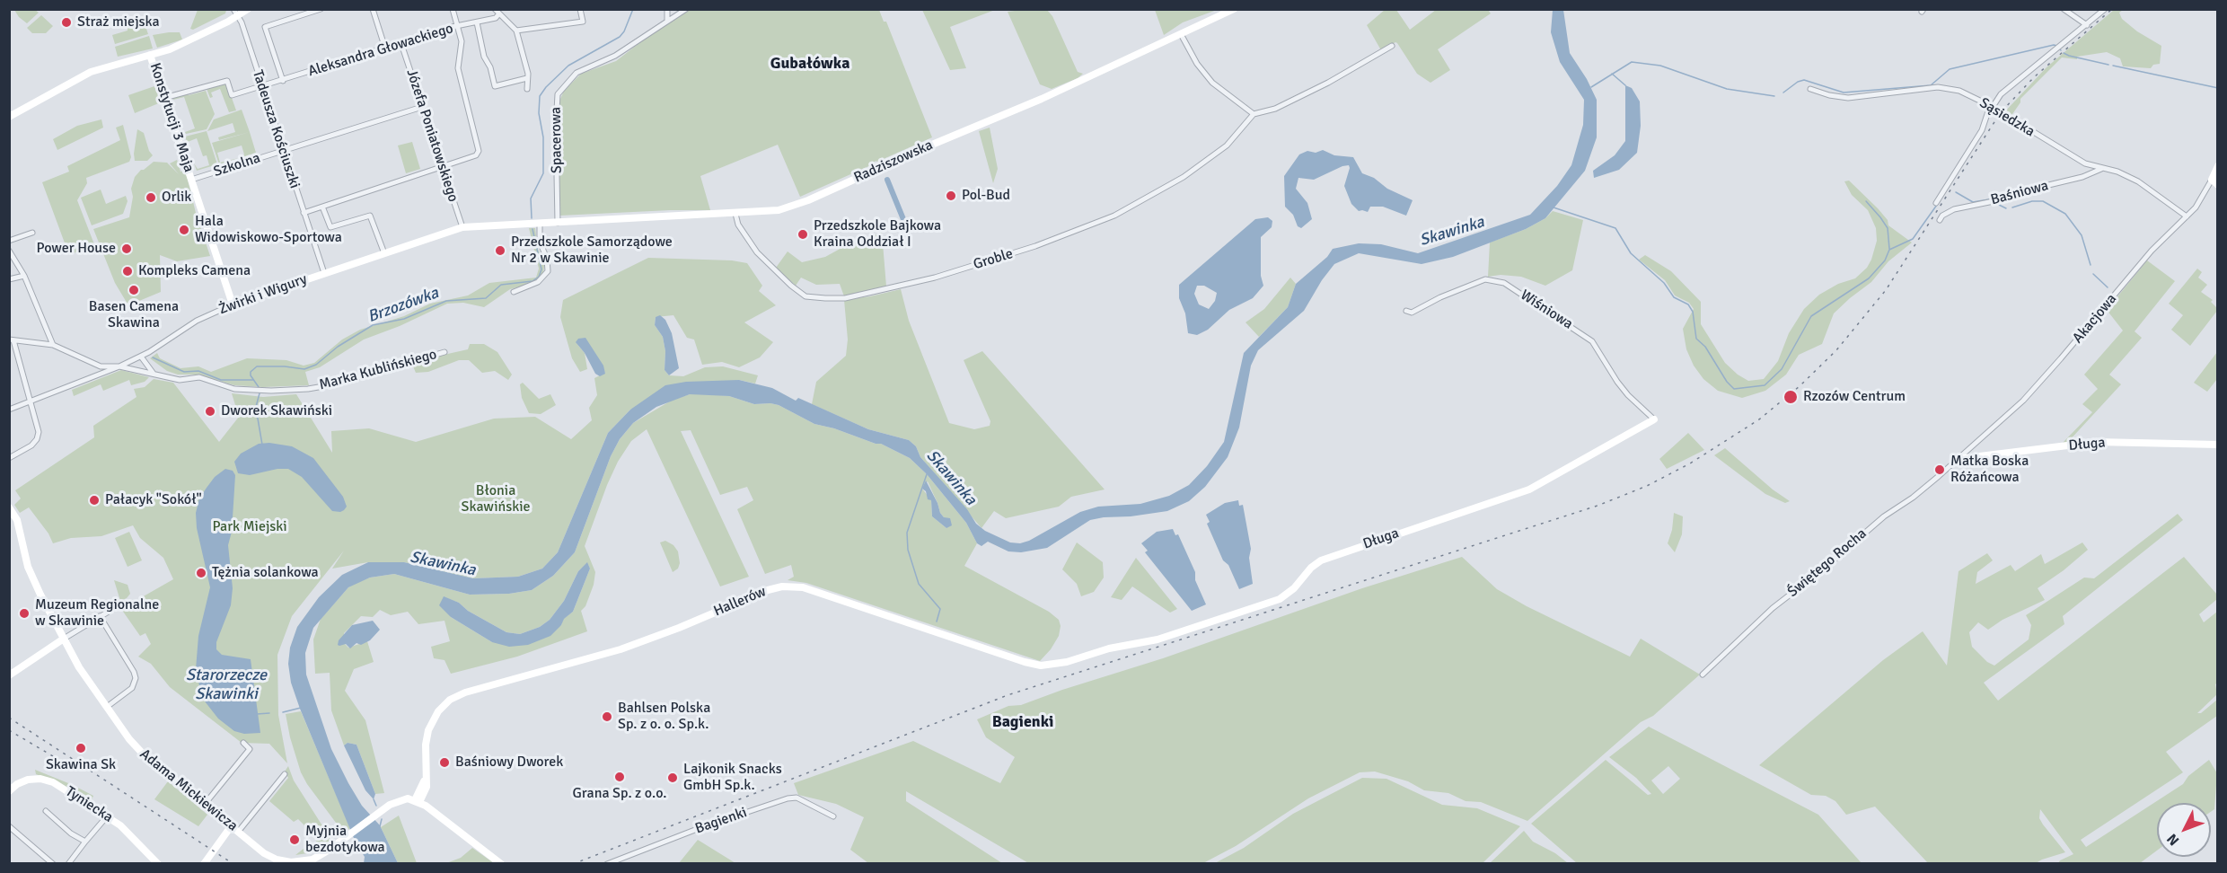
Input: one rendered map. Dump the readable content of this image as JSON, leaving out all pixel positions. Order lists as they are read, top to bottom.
{
  "streets": {
    "street": [
      "Aleksandra Głowackiego",
      "Konstytucji 3 Maja",
      "Sąsiedzka",
      "Tadeusza Kościuszki",
      "Józefa Poniatowskiego",
      "Spacerowa",
      "Radziszowska",
      "Szkolna",
      "Baśniowa",
      "Groble",
      "Żwirki i Wigury",
      "Wiśniowa",
      "Akacjowa",
      "Marka Kublińskiego",
      "Długa",
      "Świętego Rocha",
      "Hallerów",
      "Adama Mickiewicza",
      "Tyniecka",
      "Bagienki"
    ]
  },
  "crossings": [
    ["Aleksandra Głowackiego", "Konstytucji 3 Maja"],
    ["Aleksandra Głowackiego", "Tadeusza Kościuszki"],
    ["Aleksandra Głowackiego", "Józefa Poniatowskiego"],
    ["Konstytucji 3 Maja", "Szkolna"],
    ["Konstytucji 3 Maja", "Żwirki i Wigury"],
    ["Sąsiedzka", "Baśniowa"],
    ["Sąsiedzka", "Akacjowa"],
    ["Tadeusza Kościuszki", "Szkolna"],
    ["Tadeusza Kościuszki", "Żwirki i Wigury"],
    ["Józefa Poniatowskiego", "Szkolna"],
    ["Józefa Poniatowskiego", "Żwirki i Wigury"],
    ["Spacerowa", "Radziszowska"],
    ["Radziszowska", "Groble"],
    ["Radziszowska", "Żwirki i Wigury"],
    ["Żwirki i Wigury", "Marka Kublińskiego"],
    ["Wiśniowa", "Długa"],
    ["Akacjowa", "Długa"],
    ["Akacjowa", "Świętego Rocha"],
    ["Długa", "Świętego Rocha"],
    ["Długa", "Hallerów"],
    ["Hallerów", "Adama Mickiewicza"]
  ],
  "districts": ["Gubałówka", "Bagienki"],
  "water": ["Skawinka", "Brzozówka", "Starorzecze Skawinki"],
  "parks": ["Błonia Skawińskie", "Park Miejski"],
  "places": [
    "Straż miejska",
    "Pol-Bud",
    "Orlik",
    "Hala Widowiskowo-Sportowa",
    "Przedszkole Bajkowa Kraina Oddział I",
    "Power House",
    "Przedszkole Samorządowe Nr 2 w Skawinie",
    "Kompleks Camena",
    "Basen Camena Skawina",
    "Rzozów Centrum",
    "Dworek Skawiński",
    "Matka Boska Różańcowa",
    "Pałacyk \"Sokół\"",
    "Tężnia solankowa",
    "Muzeum Regionalne w Skawinie",
    "Bahlsen Polska Sp. z o. o. Sp.k.",
    "Skawina Sk",
    "Baśniowy Dworek",
    "Grana Sp. z o.o.",
    "Lajkonik Snacks GmbH Sp.k.",
    "Myjnia bezdotykowa"
  ],
  "north": "bottom left"
}
